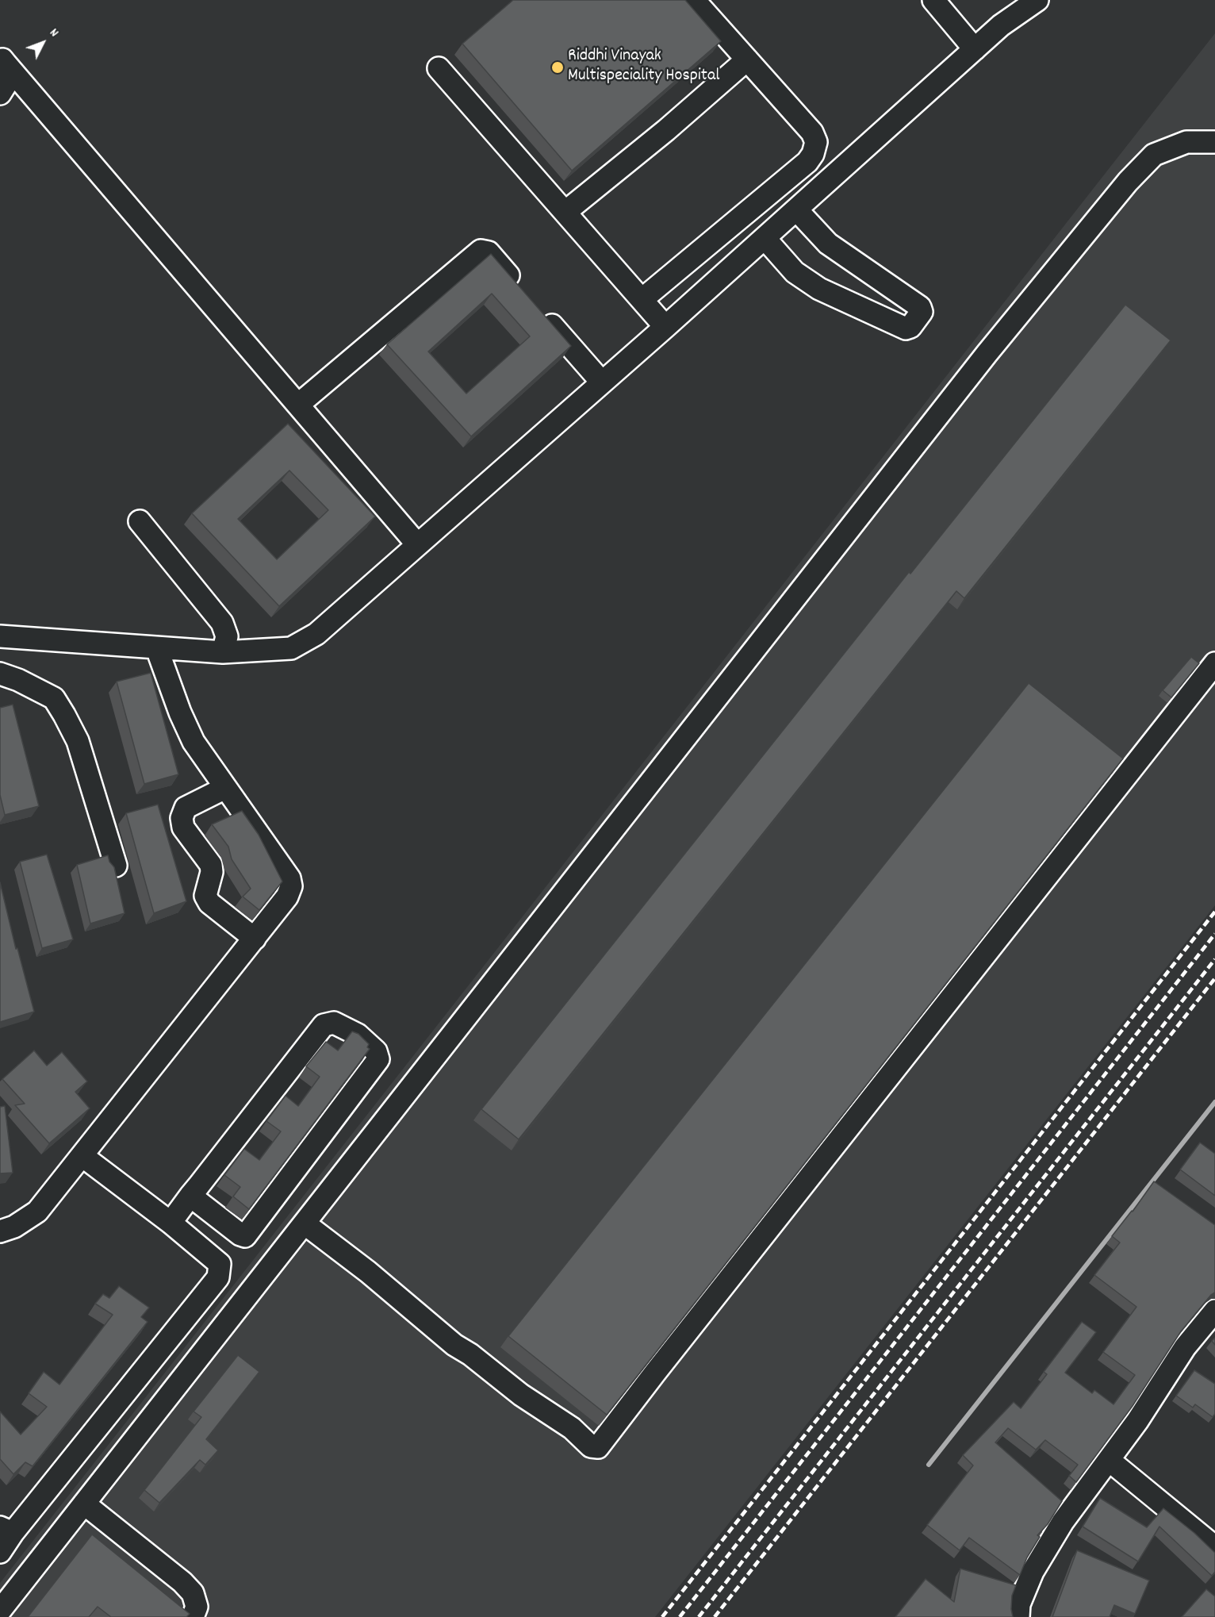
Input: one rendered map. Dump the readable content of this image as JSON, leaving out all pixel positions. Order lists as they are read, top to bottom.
{
  "places": ["Riddhi Vinayak Multispeciality Hospital"],
  "north": "top right"
}
